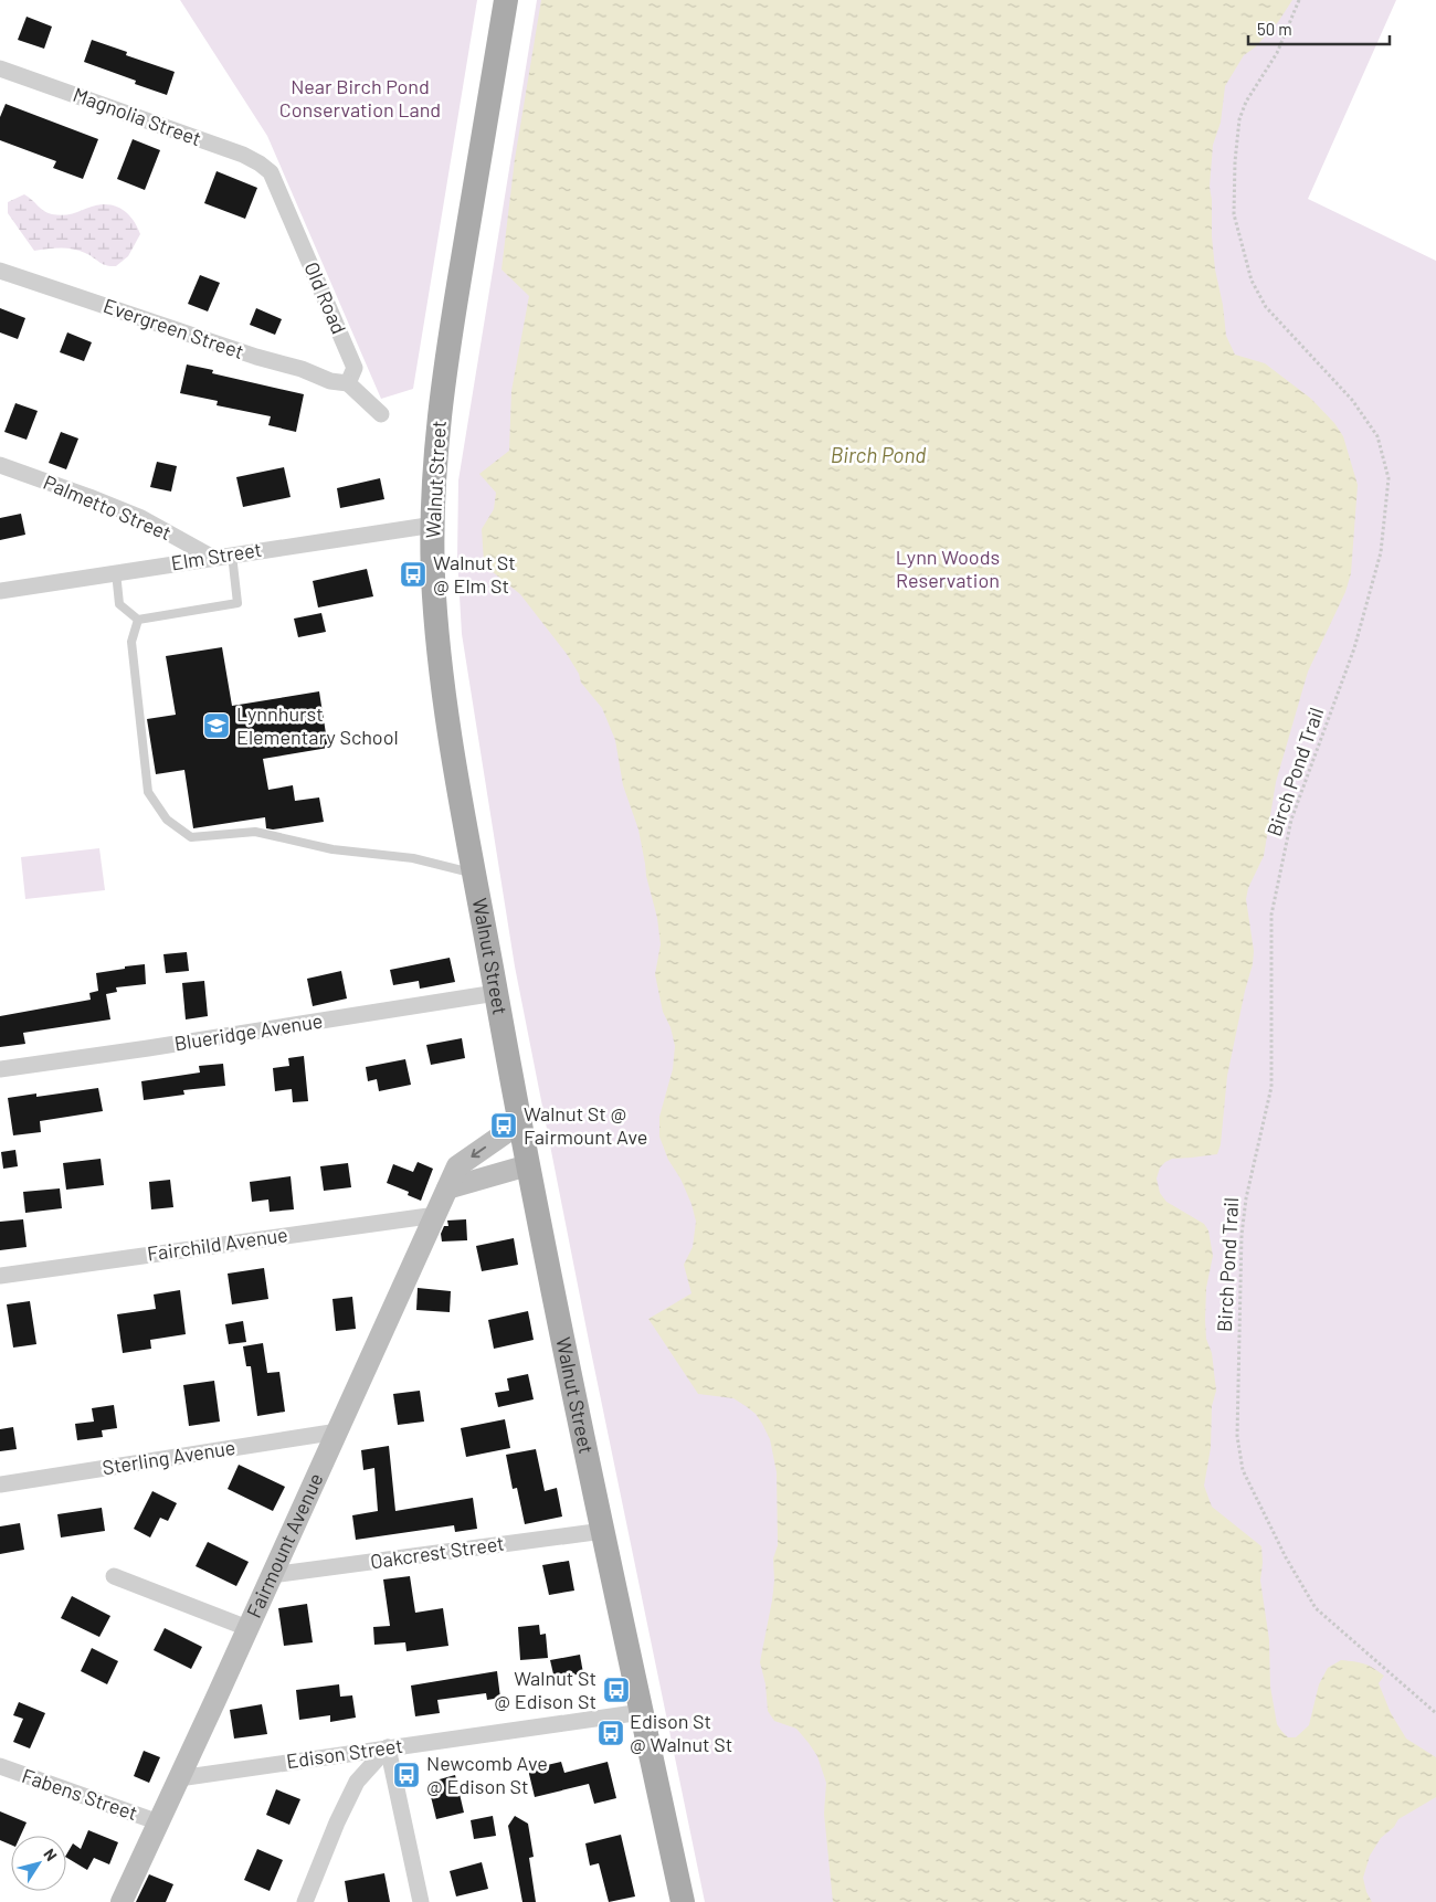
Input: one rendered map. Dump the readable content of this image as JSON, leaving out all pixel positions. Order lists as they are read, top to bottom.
{
  "streets": {
    "main road": ["Walnut Street"],
    "street": [
      "Magnolia Street",
      "Old Road",
      "Evergreen Street",
      "Palmetto Street",
      "Elm Street",
      "Blueridge Avenue",
      "Fairchild Avenue",
      "Sterling Avenue",
      "Fairmount Avenue",
      "Oakcrest Street",
      "Edison Street",
      "Fabens Street"
    ],
    "path": ["Birch Pond Trail"]
  },
  "crossings": [
    ["Magnolia Street", "Old Road"],
    ["Old Road", "Evergreen Street"],
    ["Walnut Street", "Elm Street"],
    ["Walnut Street", "Blueridge Avenue"],
    ["Walnut Street", "Fairmount Avenue"],
    ["Walnut Street", "Oakcrest Street"],
    ["Walnut Street", "Edison Street"],
    ["Palmetto Street", "Elm Street"],
    ["Fairchild Avenue", "Fairmount Avenue"],
    ["Sterling Avenue", "Fairmount Avenue"],
    ["Fairmount Avenue", "Oakcrest Street"],
    ["Fairmount Avenue", "Edison Street"],
    ["Fairmount Avenue", "Fabens Street"]
  ],
  "water": ["Birch Pond"],
  "parks": ["Near Birch Pond Conservation Land", "Lynn Woods Reservation"],
  "places": {
    "bus stop": [
      "Walnut St @ Elm St",
      "Walnut St @ Fairmount Ave",
      "Walnut St @ Edison St",
      "Edison St @ Walnut St",
      "Newcomb Ave @ Edison St"
    ],
    "school or university": ["Lynnhurst Elementary School"]
  },
  "scale_bar": "50 m",
  "north": "top right"
}
